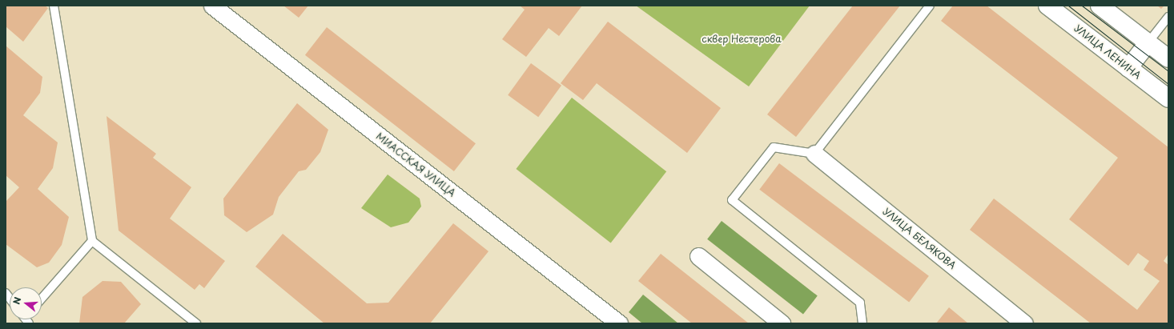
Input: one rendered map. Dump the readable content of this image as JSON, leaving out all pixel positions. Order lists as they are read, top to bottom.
{
  "streets": {
    "street": ["УЛИЦА ЛЕНИНА", "МИАССКАЯ УЛИЦА", "УЛИЦА БЕЛЯКОВА"]
  },
  "parks": ["сквер Нестерова"],
  "north": "left"
}
